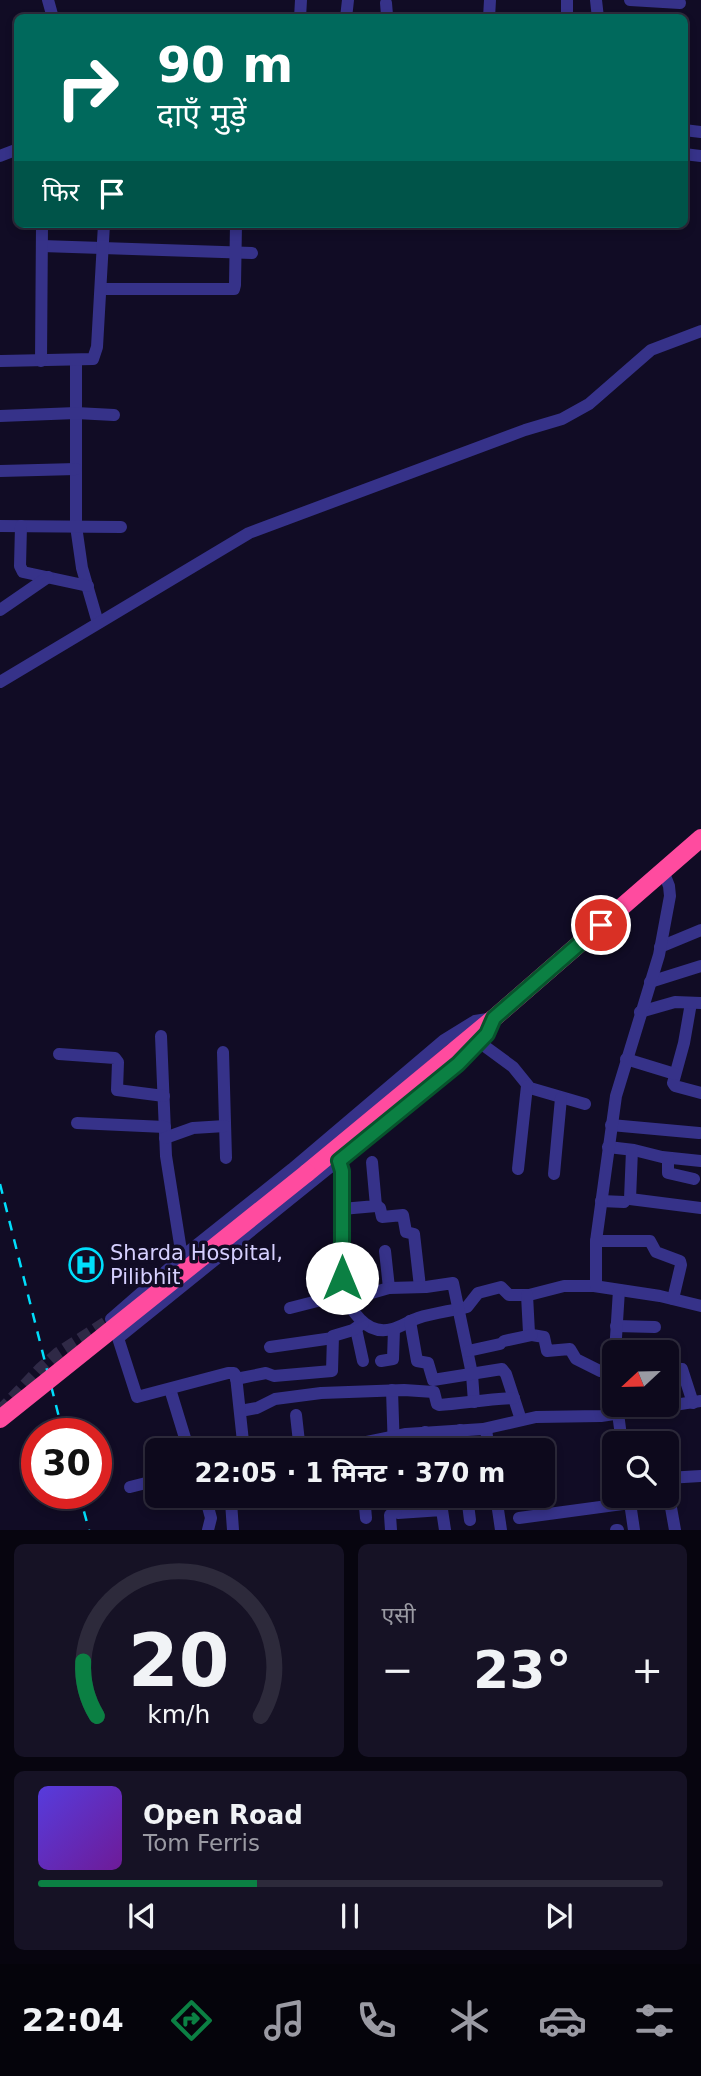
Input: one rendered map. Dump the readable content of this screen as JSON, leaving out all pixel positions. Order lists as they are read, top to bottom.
{
  "places": {
    "hospital": ["Sharda Hospital, Pilibhit"]
  },
  "north": "left",
  "page": {
    "turn": ["90 m", "दाएँ मुड़ें"],
    "then": "फिर",
    "limit": "30",
    "trip": "22:05 · 1 मिनट · 370 m",
    "tile": "एसी",
    "heat": ["−", "23°", "+"],
    "song": ["Open Road", "Tom Ferris"],
    "tabs": "22:04",
    "gauge": ["20", "km/h"]
  }
}
